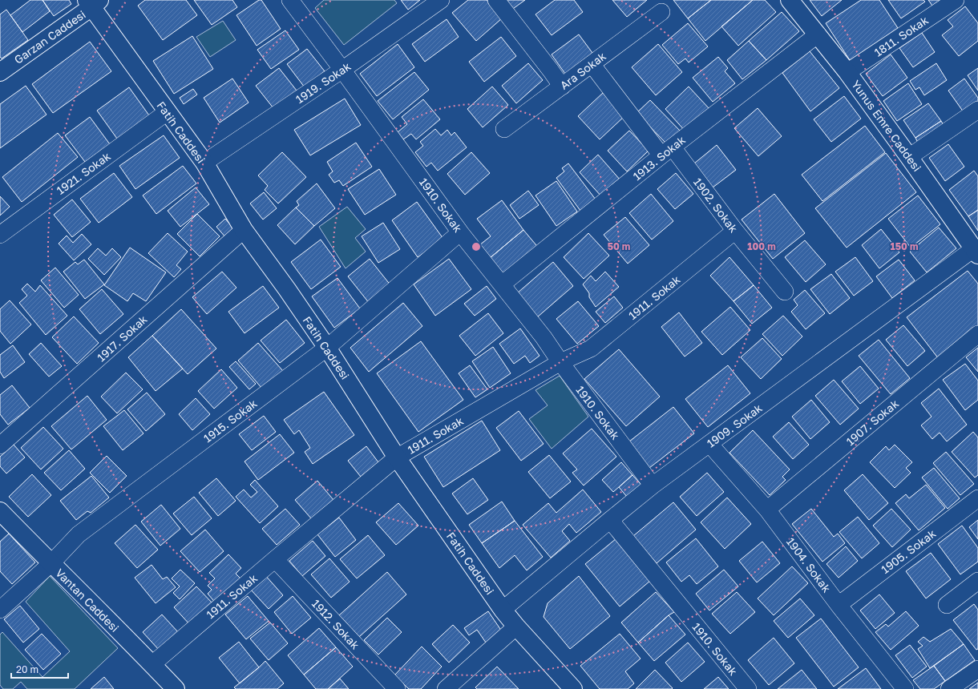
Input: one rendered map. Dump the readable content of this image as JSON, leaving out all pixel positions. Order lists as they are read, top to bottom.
{
  "streets": {
    "street": [
      "1811. Sokak",
      "Garzan Caddesi",
      "Ara Sokak",
      "1919. Sokak",
      "Yunus Emre Caddesi",
      "Fatih Caddesi",
      "1913. Sokak",
      "1921. Sokak",
      "1910. Sokak",
      "1902. Sokak",
      "1911. Sokak",
      "1917. Sokak",
      "1915. Sokak",
      "1907. Sokak",
      "1909. Sokak",
      "1905. Sokak",
      "1904. Sokak",
      "Vantan Caddesi",
      "1912. Sokak"
    ]
  },
  "crossings": [
    ["1811. Sokak", "Yunus Emre Caddesi"],
    ["Garzan Caddesi", "Fatih Caddesi"],
    ["Ara Sokak", "1902. Sokak"],
    ["1919. Sokak", "Fatih Caddesi"],
    ["1919. Sokak", "1910. Sokak"],
    ["Yunus Emre Caddesi", "1913. Sokak"],
    ["Yunus Emre Caddesi", "1909. Sokak"],
    ["Fatih Caddesi", "1921. Sokak"],
    ["Fatih Caddesi", "1911. Sokak"],
    ["Fatih Caddesi", "1917. Sokak"],
    ["Fatih Caddesi", "1915. Sokak"],
    ["Fatih Caddesi", "1909. Sokak"],
    ["1913. Sokak", "1910. Sokak"],
    ["1913. Sokak", "1902. Sokak"],
    ["1910. Sokak", "1911. Sokak"],
    ["1910. Sokak", "1915. Sokak"],
    ["1910. Sokak", "1909. Sokak"],
    ["1902. Sokak", "1911. Sokak"],
    ["1911. Sokak", "Vantan Caddesi"],
    ["1911. Sokak", "1912. Sokak"],
    ["1915. Sokak", "Vantan Caddesi"],
    ["1907. Sokak", "1904. Sokak"],
    ["1909. Sokak", "1904. Sokak"],
    ["1905. Sokak", "1904. Sokak"]
  ],
  "scale_bar": "20 m",
  "rings": ["50 m", "100 m", "150 m"]
}
